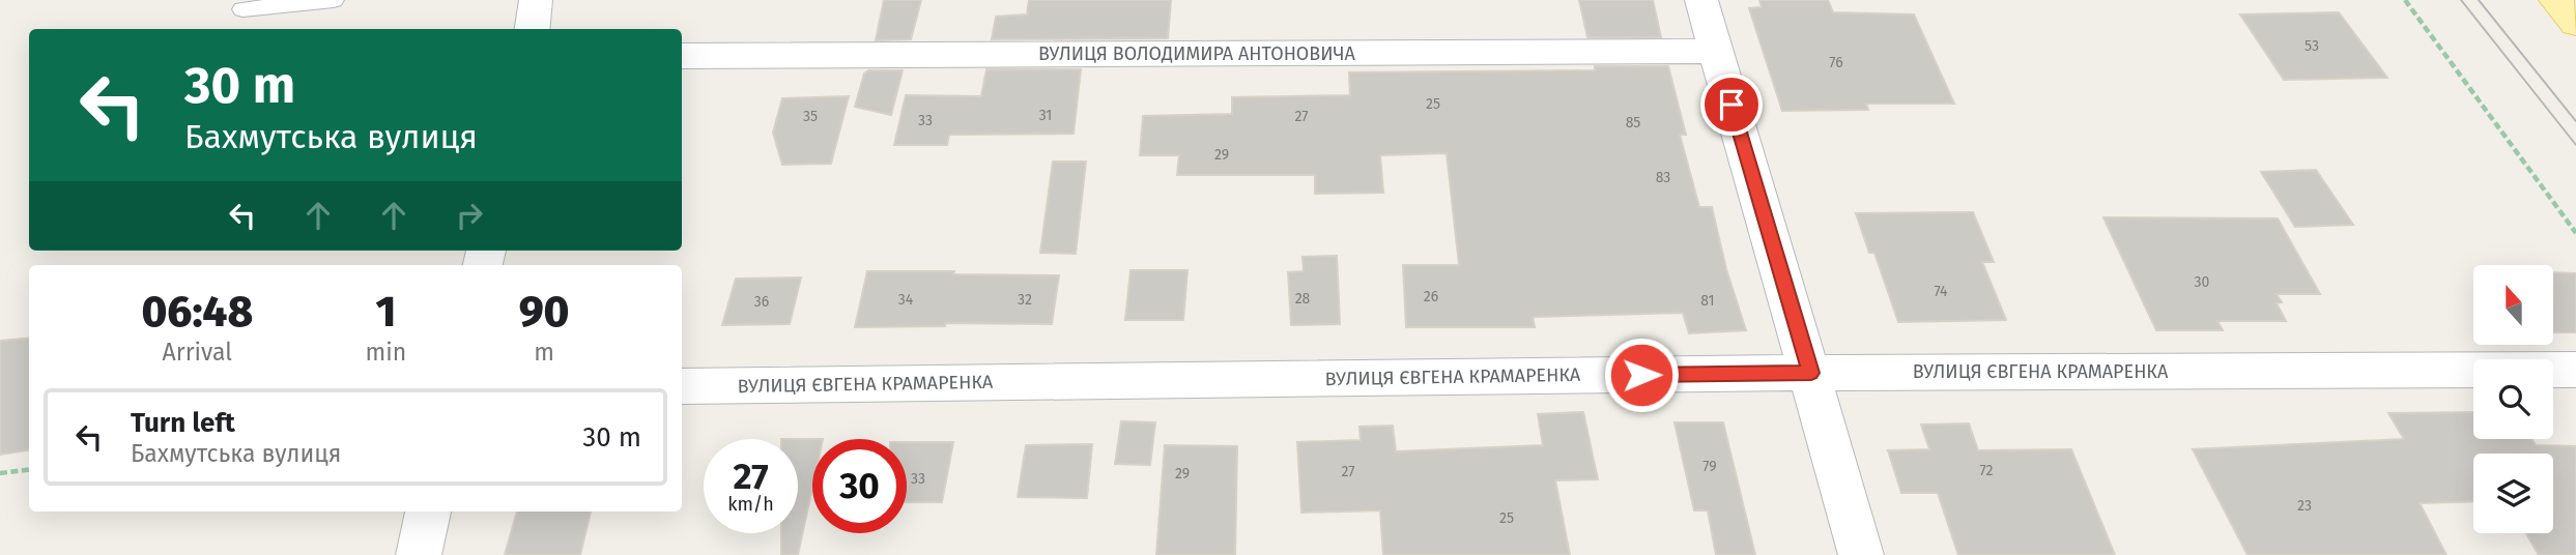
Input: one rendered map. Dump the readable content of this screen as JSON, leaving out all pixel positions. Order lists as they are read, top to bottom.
{
  "streets": {
    "street": ["ВУЛИЦЯ ВОЛОДИМИРА АНТОНОВИЧА", "ВУЛИЦЯ ЄВГЕНА КРАМАРЕНКА"]
  },
  "house_numbers": [
    "53",
    "76",
    "25",
    "31",
    "35",
    "27",
    "33",
    "85",
    "29",
    "83",
    "30",
    "74",
    "26",
    "28",
    "34",
    "32",
    "81",
    "36",
    "79",
    "72",
    "27",
    "29",
    "33",
    "23",
    "25"
  ],
  "north": "top",
  "page": {
    "turn": ["30 m", "Бахмутська вулиця"],
    "eta": [
      "06:48",
      "Arrival",
      "1",
      "min",
      "90",
      "m"
    ],
    "list": [
      {
        "name": "Turn left",
        "note": "Бахмутська вулиця",
        "value": "30 m"
      }
    ],
    "speed": "27 km/h",
    "limit": "30"
  }
}
